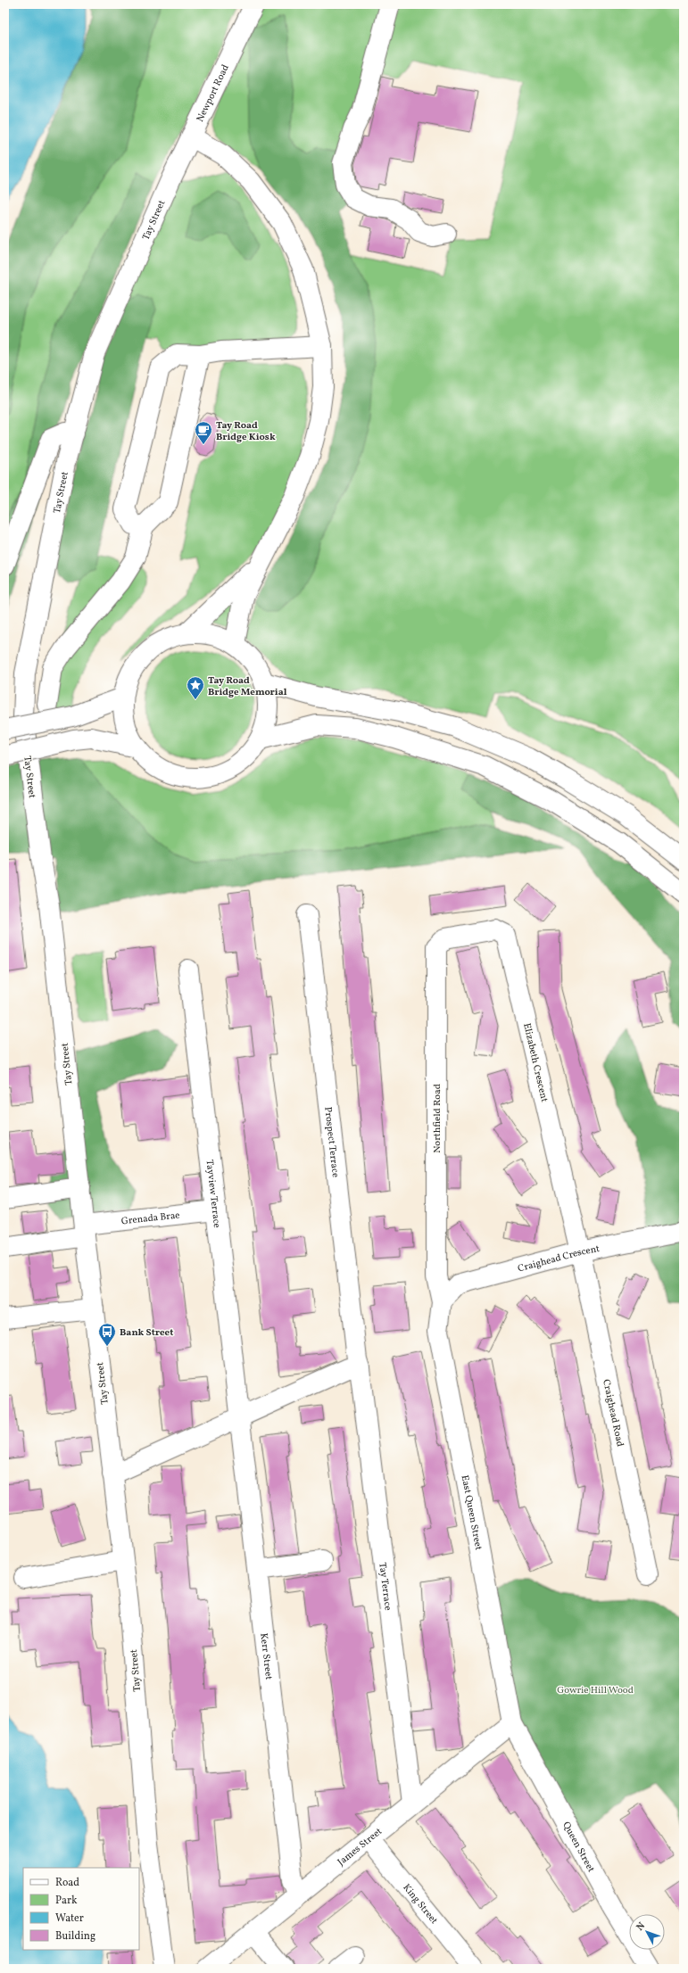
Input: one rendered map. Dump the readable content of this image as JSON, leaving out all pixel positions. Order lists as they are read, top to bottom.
{
  "streets": {
    "main road": [
      "Newport Road",
      "Tay Street",
      "Elizabeth Crescent",
      "Northfield Road",
      "Prospect Terrace",
      "Tayview Terrace",
      "Grenada Brae",
      "Craighead Crescent",
      "Craighead Road",
      "East Queen Street",
      "Tay Terrace",
      "Kerr Street",
      "James Street",
      "Queen Street",
      "King Street"
    ]
  },
  "crossings": [
    ["Newport Road", "Tay Street"],
    ["Tay Street", "Grenada Brae"],
    ["Elizabeth Crescent", "Northfield Road"],
    ["Elizabeth Crescent", "Craighead Crescent"],
    ["Elizabeth Crescent", "Craighead Road"],
    ["Northfield Road", "Craighead Crescent"],
    ["Northfield Road", "East Queen Street"],
    ["Prospect Terrace", "Tay Terrace"],
    ["Tayview Terrace", "Grenada Brae"],
    ["Tayview Terrace", "Kerr Street"],
    ["Craighead Crescent", "Craighead Road"],
    ["Craighead Crescent", "East Queen Street"],
    ["East Queen Street", "James Street"],
    ["East Queen Street", "Queen Street"],
    ["Tay Terrace", "James Street"],
    ["Kerr Street", "James Street"],
    ["James Street", "Queen Street"],
    ["James Street", "King Street"]
  ],
  "parks": ["Gowrie Hill Wood"],
  "places": {
    "cafe": ["Tay Road Bridge Kiosk"],
    "place": ["Tay Road Bridge Memorial"],
    "bus stop": ["Bank Street"]
  },
  "legend": [
    "Road",
    "Park",
    "Water",
    "Building"
  ],
  "north": "top left"
}
